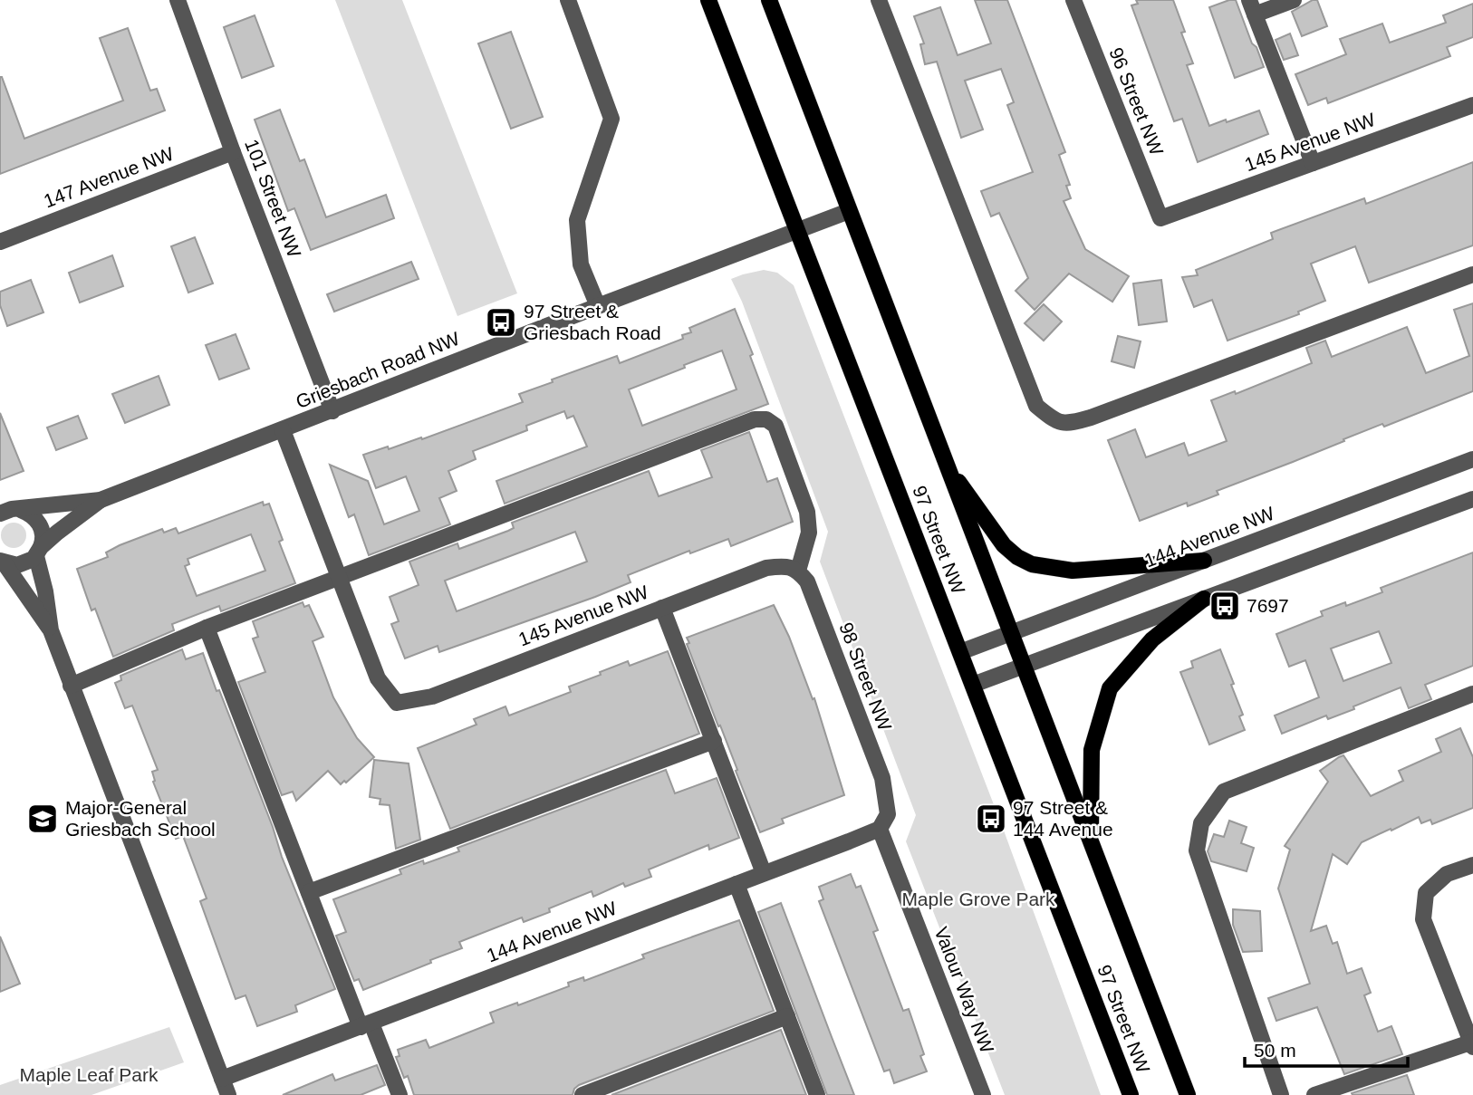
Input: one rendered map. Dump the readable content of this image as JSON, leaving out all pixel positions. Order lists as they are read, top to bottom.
{
  "streets": {
    "main road": ["97 Street NW"],
    "street": [
      "96 Street NW",
      "145 Avenue NW",
      "147 Avenue NW",
      "101 Street NW",
      "Griesbach Road NW",
      "144 Avenue NW",
      "98 Street NW",
      "Valour Way NW"
    ]
  },
  "crossings": [
    ["96 Street NW", "145 Avenue NW"],
    ["145 Avenue NW", "98 Street NW"],
    ["147 Avenue NW", "101 Street NW"],
    ["101 Street NW", "Griesbach Road NW"],
    ["Griesbach Road NW", "97 Street NW"],
    ["144 Avenue NW", "97 Street NW"],
    ["144 Avenue NW", "98 Street NW"],
    ["144 Avenue NW", "Valour Way NW"],
    ["98 Street NW", "Valour Way NW"]
  ],
  "parks": ["Maple Grove Park", "Maple Leaf Park"],
  "places": {
    "bus stop": ["97 Street & Griesbach Road", "7697", "97 Street & 144 Avenue"],
    "school or university": ["Major-General Griesbach School"]
  },
  "scale_bar": "50 m"
}
